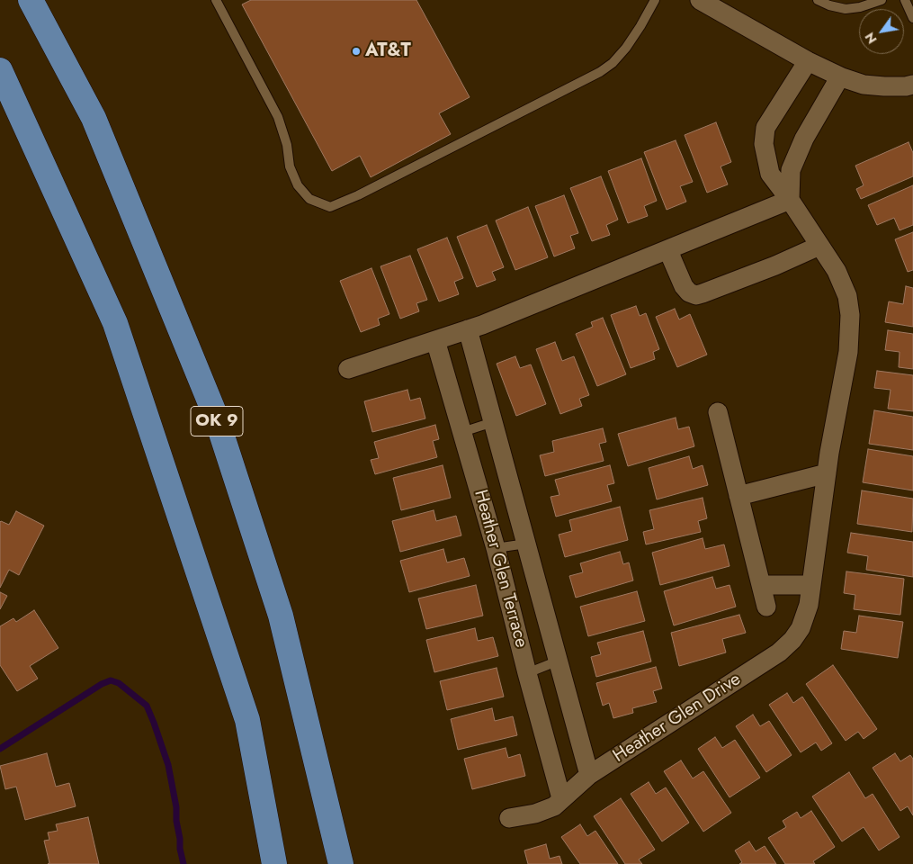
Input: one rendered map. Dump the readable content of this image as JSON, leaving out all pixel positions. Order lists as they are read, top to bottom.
{
  "streets": {
    "highway": ["OK 9"],
    "street": ["Heather Glen Terrace", "Heather Glen Drive"]
  },
  "crossings": [
    ["Heather Glen Terrace", "Heather Glen Drive"]
  ],
  "places": ["AT&T"],
  "north": "bottom left"
}
